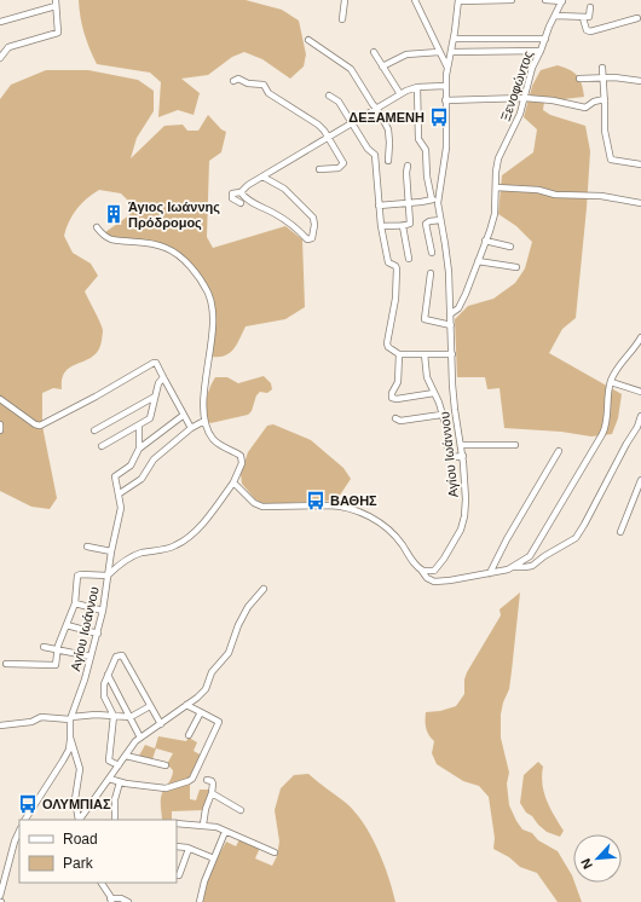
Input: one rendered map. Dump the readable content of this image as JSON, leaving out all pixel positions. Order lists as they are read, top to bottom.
{
  "streets": {
    "street": ["Ξενοφώντος", "Αγίου Ιωάννου"]
  },
  "crossings": [
    ["Ξενοφώντος", "Αγίου Ιωάννου"]
  ],
  "places": {
    "bus stop": ["ΔΕΞΑΜΕΝΗ", "ΒΑΘΗΣ", "ΟΛΥΜΠΙΑΣ"],
    "building": ["Άγιος Ιωάννης Πρόδρομος"]
  },
  "legend": ["Road", "Park"],
  "north": "bottom left"
}
